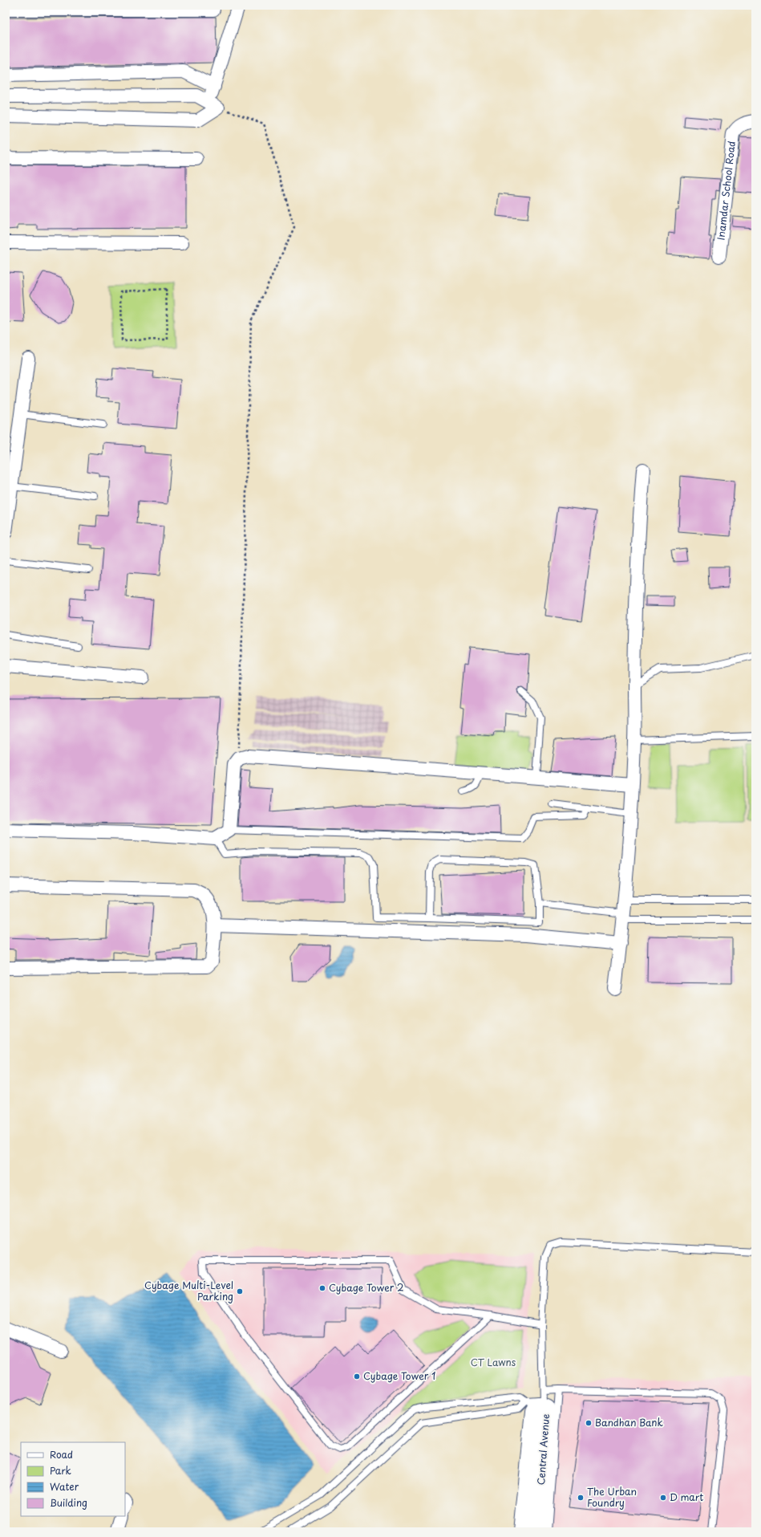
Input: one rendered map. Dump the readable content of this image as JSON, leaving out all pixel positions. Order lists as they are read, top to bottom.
{
  "streets": {
    "street": ["Inamdar School Road", "Central Avenue"]
  },
  "parks": ["CT Lawns"],
  "places": [
    "Cybage Tower 2",
    "Cybage Multi-Level Parking",
    "Cybage Tower 1",
    "Bandhan Bank",
    "The Urban Foundry",
    "D mart"
  ],
  "legend": [
    "Road",
    "Park",
    "Water",
    "Building"
  ]
}
